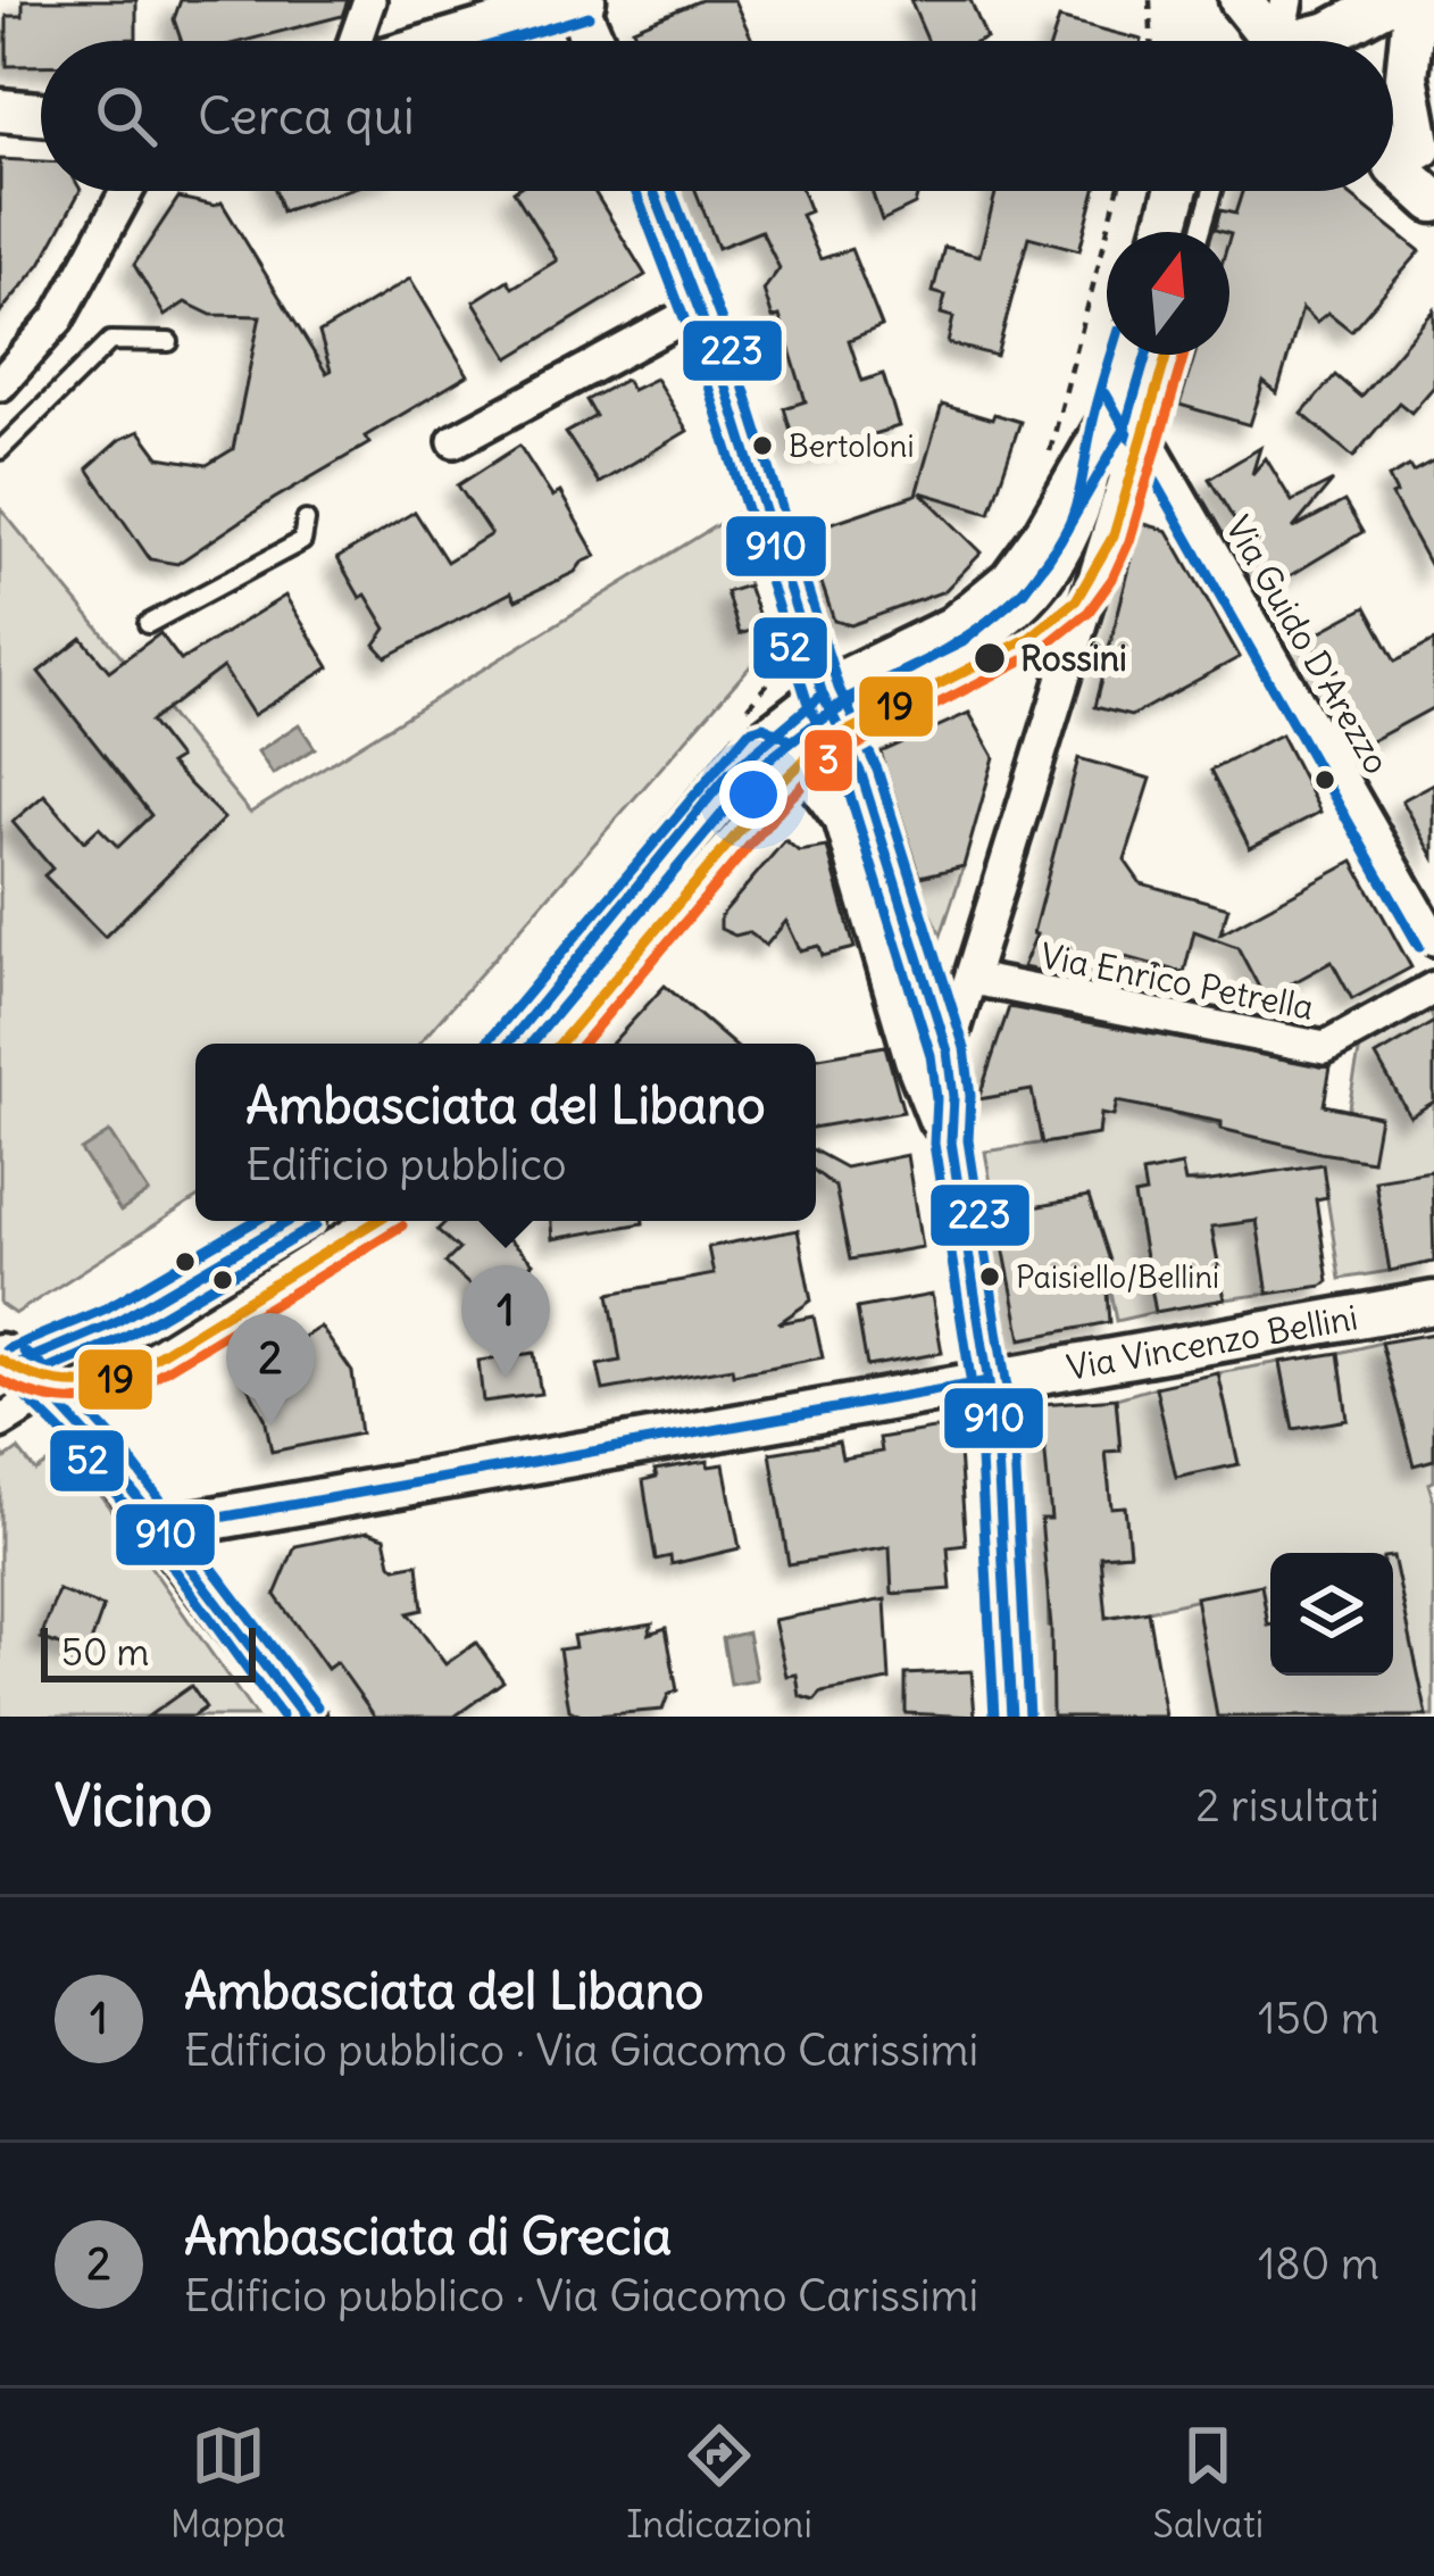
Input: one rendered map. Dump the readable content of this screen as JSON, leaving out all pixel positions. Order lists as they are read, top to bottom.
{
  "streets": {
    "street": ["Via Guido D'Arezzo", "Via Enrico Petrella", "Via Vincenzo Bellini"]
  },
  "places": ["Bertoloni", "Rossini", "Paisiello/Bellini"],
  "lines": [
    "transit line 52",
    "transit line 910",
    "transit line 223",
    "transit line 19",
    "transit line 3"
  ],
  "scale_bar": "50 m",
  "north": "top",
  "page": {
    "search": "Cerca qui",
    "popup": ["Ambasciata del Libano", "Edificio pubblico"],
    "pins": ["1", "2"],
    "scale": "50 m",
    "heading": ["Vicino", "2 risultati"],
    "list": [
      {
        "mark": "1",
        "name": "Ambasciata del Libano",
        "note": "Edificio pubblico · Via Giacomo Carissimi",
        "value": "150 m"
      },
      {
        "mark": "2",
        "name": "Ambasciata di Grecia",
        "note": "Edificio pubblico · Via Giacomo Carissimi",
        "value": "180 m"
      }
    ],
    "nav": ["Mappa", "Indicazioni", "Salvati"]
  }
}
